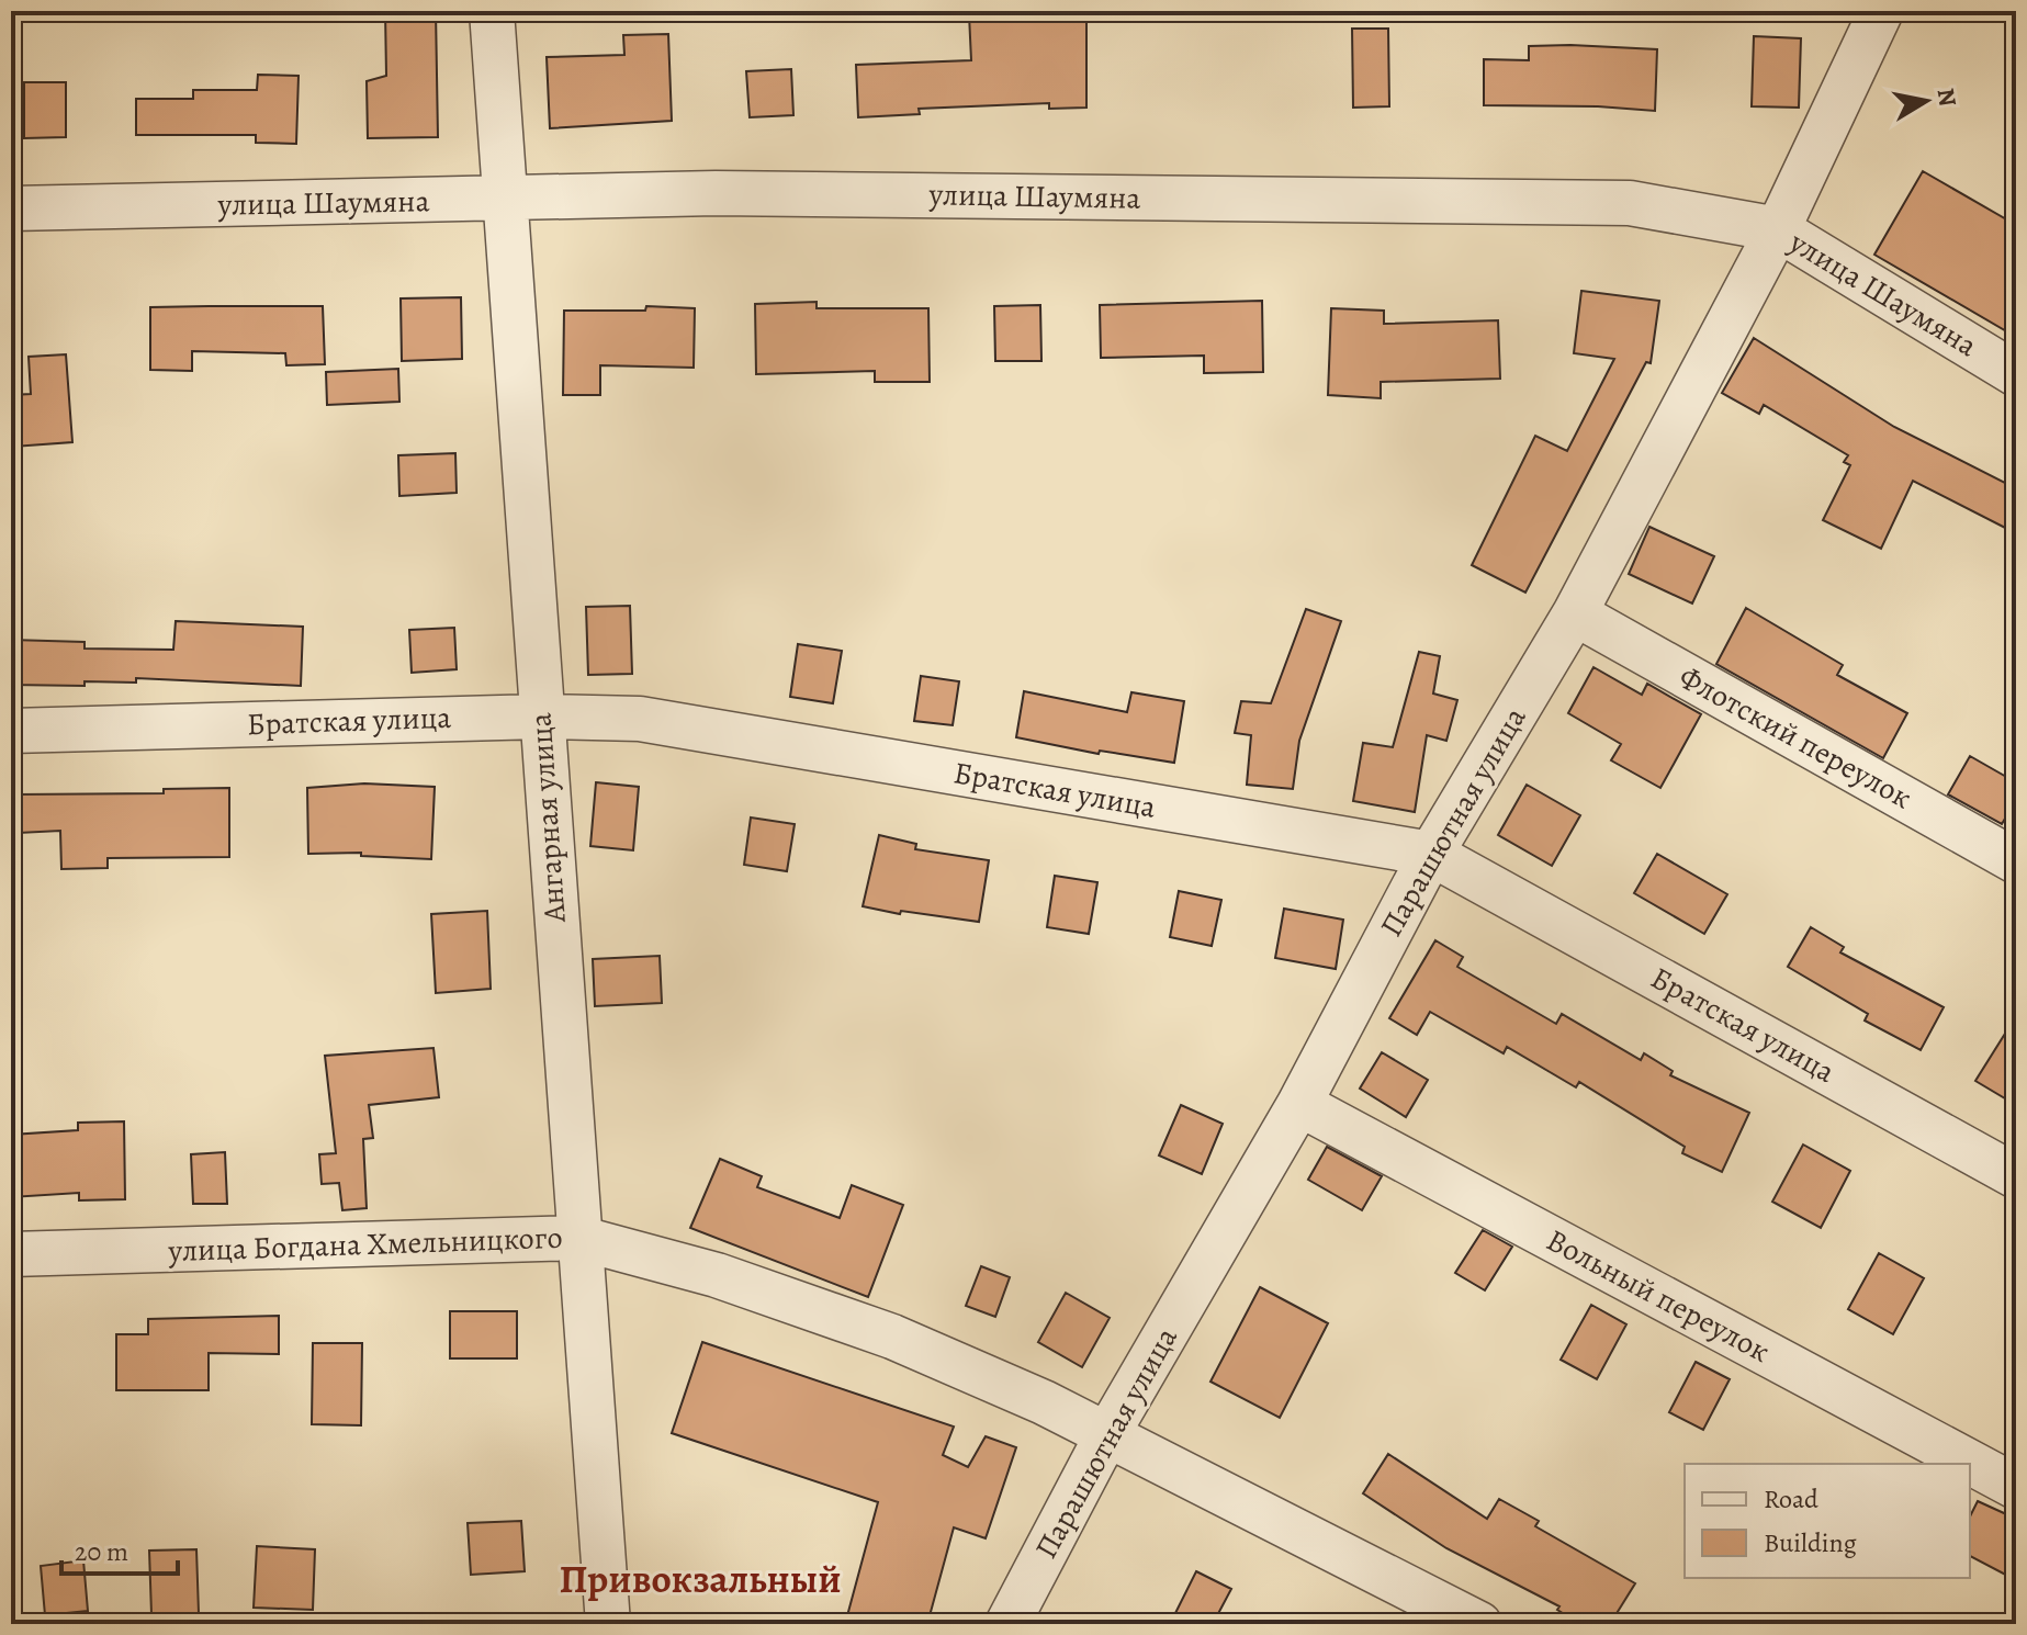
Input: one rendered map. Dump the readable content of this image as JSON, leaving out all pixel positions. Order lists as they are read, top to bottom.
{
  "streets": {
    "street": [
      "улица Шаумяна",
      "Братская улица",
      "Флотский переулок",
      "Ангарная улица",
      "Парашютная улица",
      "улица Богдана Хмельницкого",
      "Вольный переулок"
    ]
  },
  "crossings": [
    ["улица Шаумяна", "Ангарная улица"],
    ["улица Шаумяна", "Парашютная улица"],
    ["Братская улица", "Ангарная улица"],
    ["Братская улица", "Парашютная улица"],
    ["Флотский переулок", "Парашютная улица"],
    ["Ангарная улица", "улица Богдана Хмельницкого"],
    ["Парашютная улица", "улица Богдана Хмельницкого"],
    ["Парашютная улица", "Вольный переулок"]
  ],
  "districts": ["Привокзальный"],
  "legend": ["Road", "Building"],
  "scale_bar": "20 m",
  "north": "right"
}
